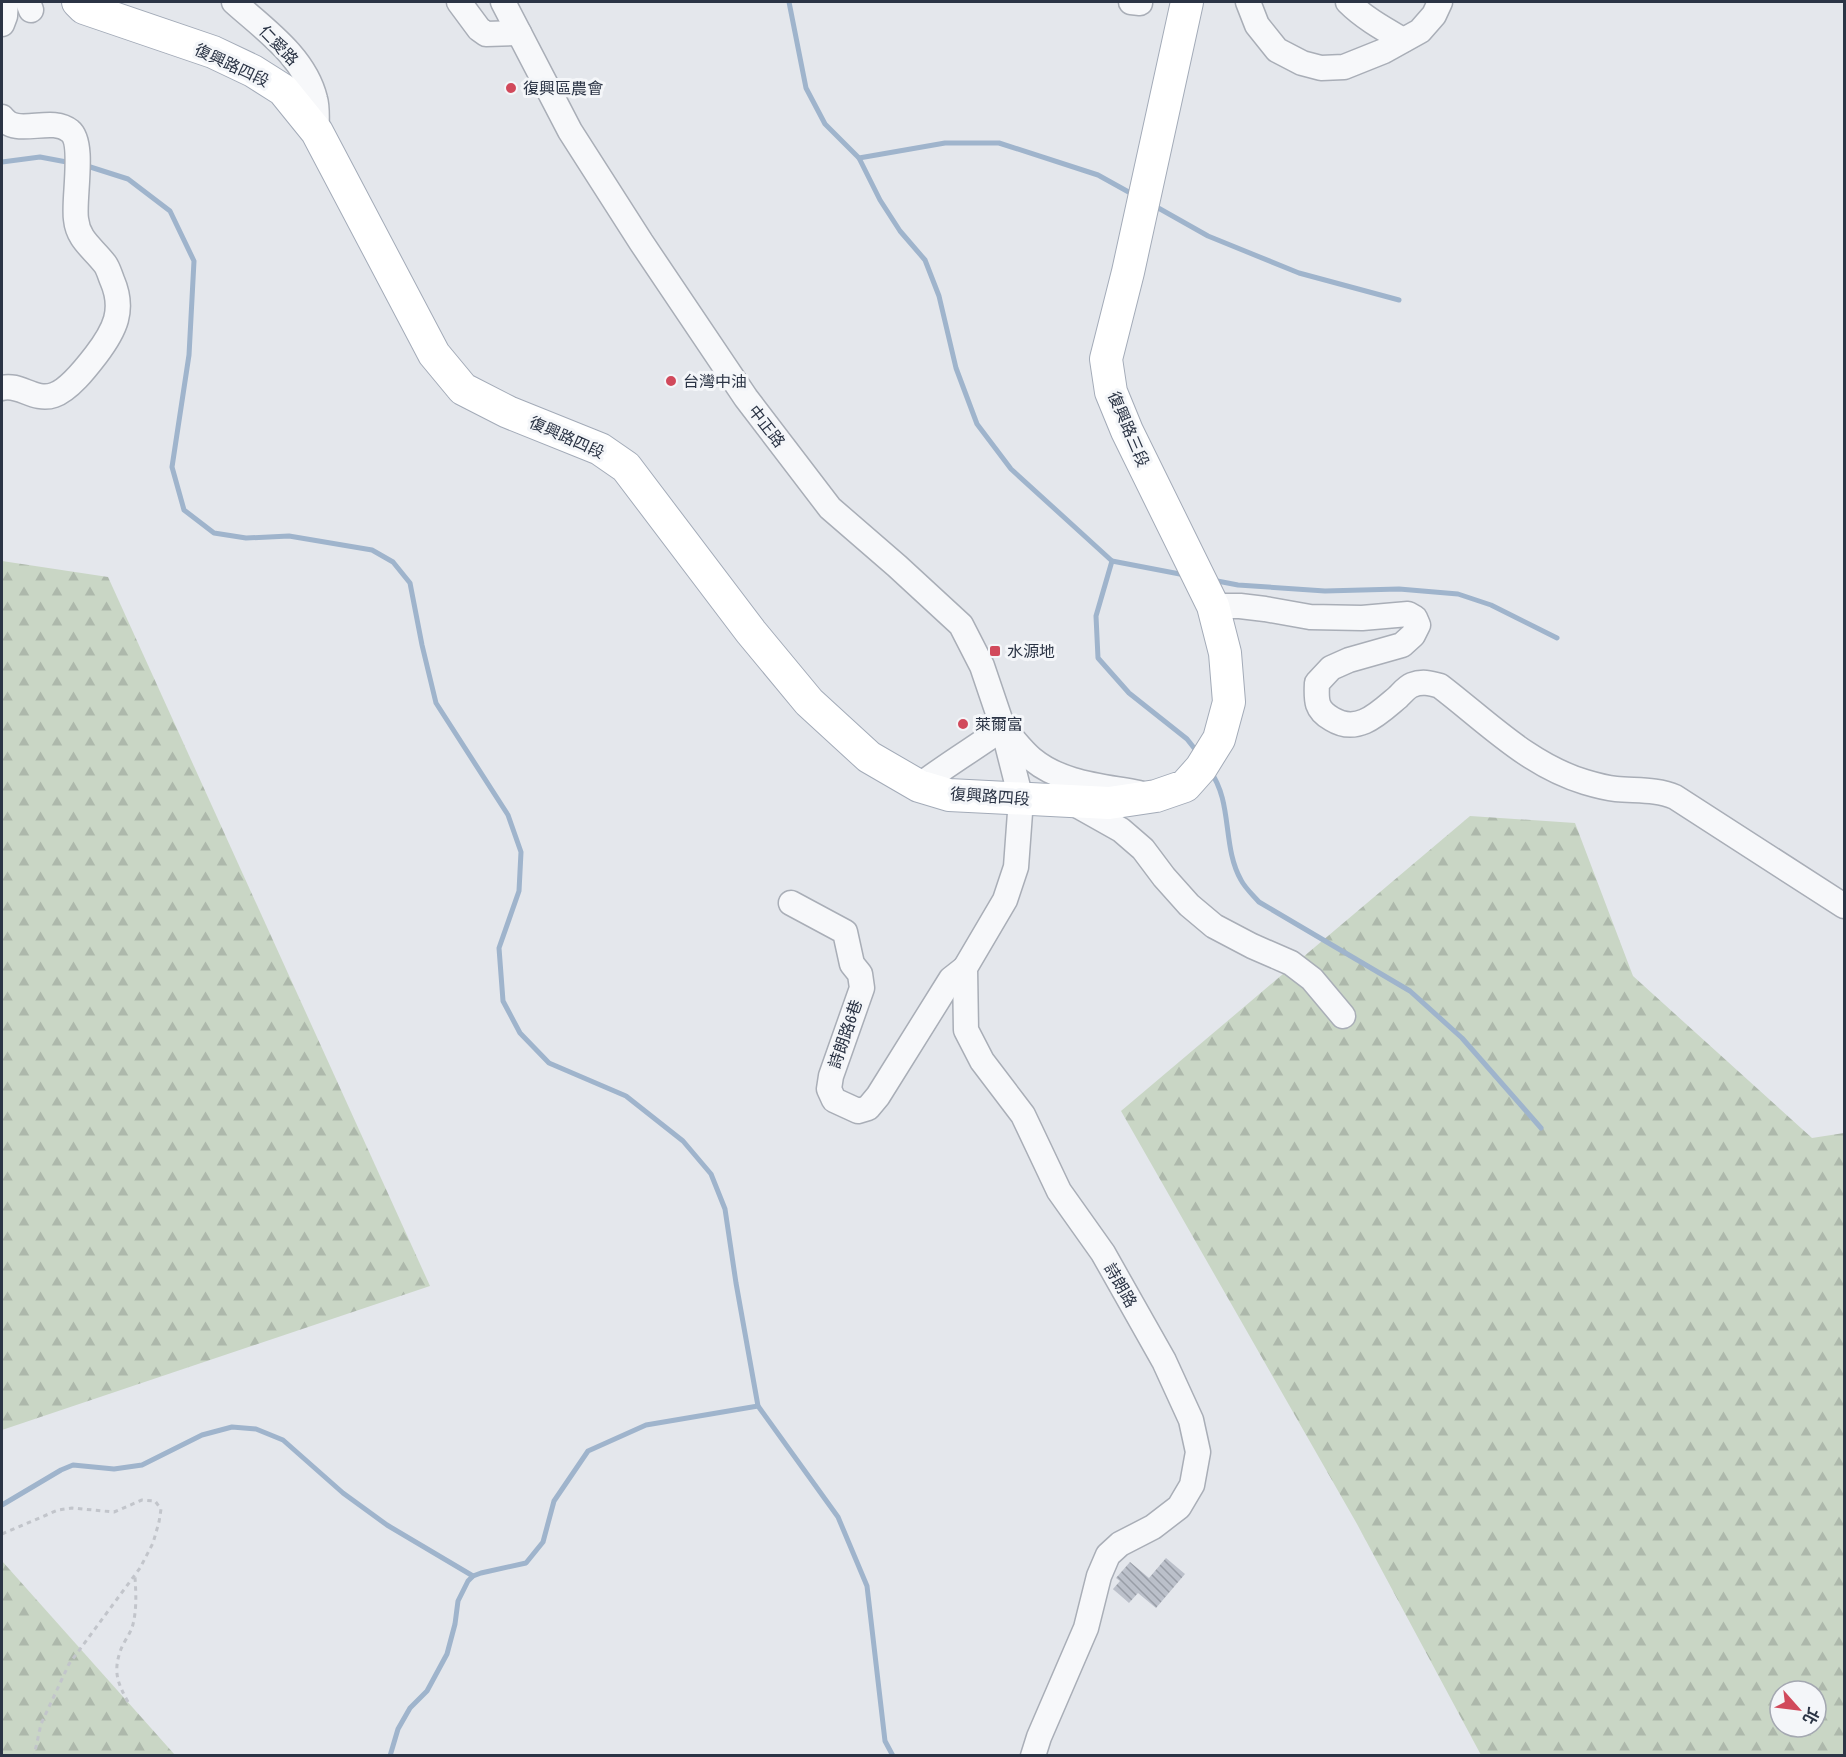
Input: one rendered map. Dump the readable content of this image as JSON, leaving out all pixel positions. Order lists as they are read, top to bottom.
{
  "streets": {
    "main road": ["復興路四段", "復興路三段"],
    "street": [
      "仁愛路",
      "中正路",
      "詩朗路6巷",
      "詩朗路"
    ]
  },
  "crossings": [
    ["仁愛路", "復興路四段"],
    ["復興路四段", "中正路"],
    ["復興路四段", "復興路三段"],
    ["詩朗路6巷", "詩朗路"]
  ],
  "places": {
    "other": ["復興區農會", "台灣中油", "萊爾富"],
    "transit": ["水源地"]
  },
  "north": "bottom right"
}
